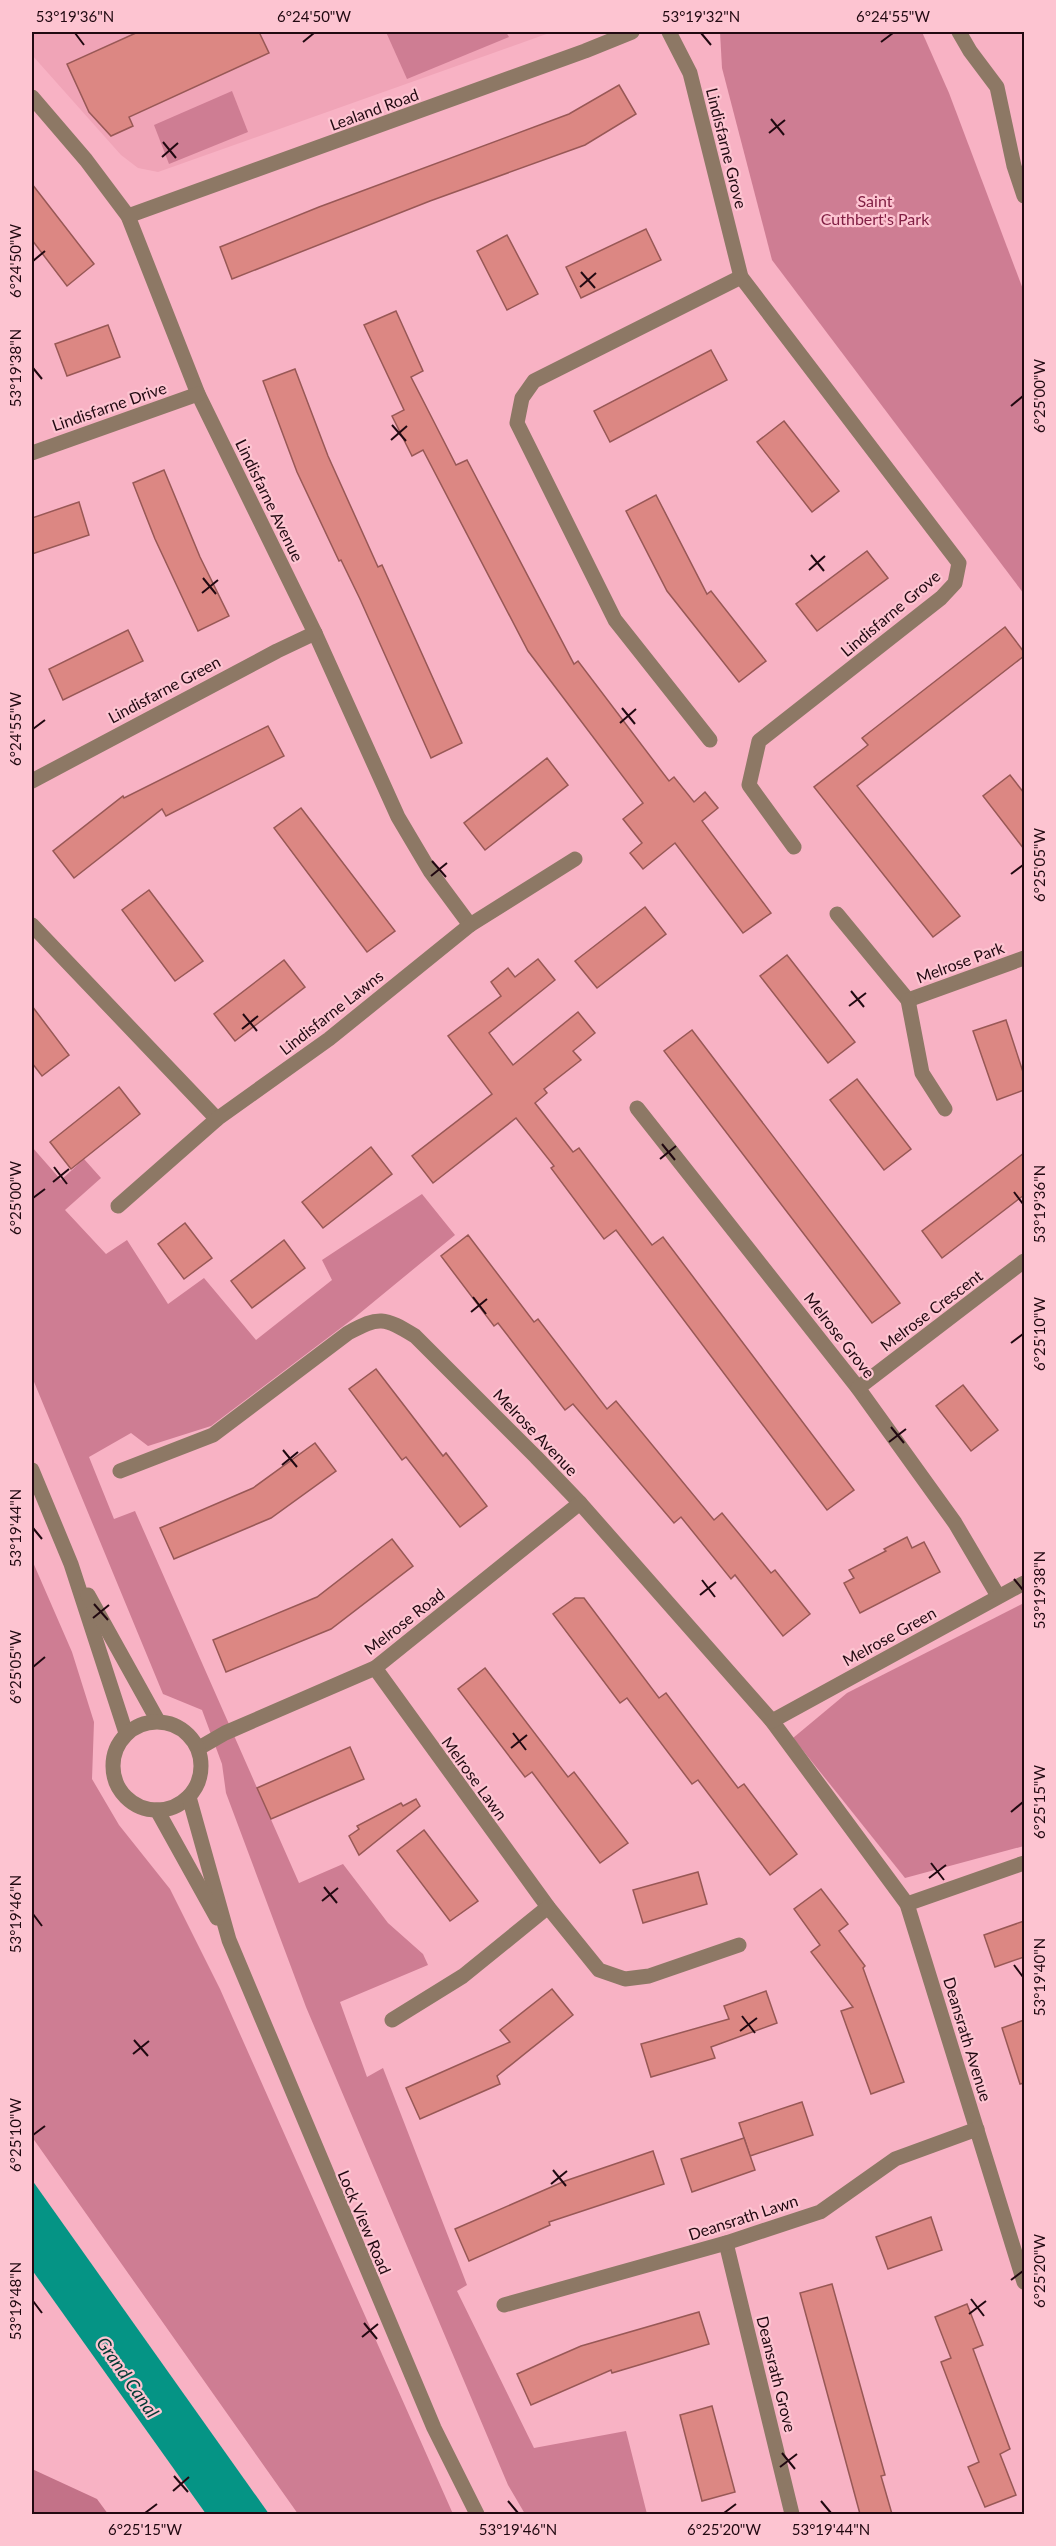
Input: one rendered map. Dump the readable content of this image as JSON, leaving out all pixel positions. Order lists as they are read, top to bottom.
{
  "streets": {
    "street": [
      "Lealand Road",
      "Lindisfarne Grove",
      "Lindisfarne Drive",
      "Lindisfarne Avenue",
      "Lindisfarne Green",
      "Melrose Park",
      "Lindisfarne Lawns",
      "Melrose Crescent",
      "Melrose Grove",
      "Melrose Avenue",
      "Melrose Road",
      "Melrose Green",
      "Melrose Lawn",
      "Deansrath Avenue",
      "Deansrath Lawn",
      "Lock View Road",
      "Deansrath Grove"
    ]
  },
  "crossings": [
    ["Lealand Road", "Lindisfarne Avenue"],
    ["Lindisfarne Drive", "Lindisfarne Avenue"],
    ["Lindisfarne Avenue", "Lindisfarne Green"],
    ["Lindisfarne Avenue", "Lindisfarne Lawns"],
    ["Melrose Crescent", "Melrose Grove"],
    ["Melrose Grove", "Melrose Green"],
    ["Melrose Avenue", "Melrose Road"],
    ["Melrose Avenue", "Melrose Green"],
    ["Melrose Avenue", "Deansrath Avenue"],
    ["Melrose Road", "Melrose Lawn"],
    ["Melrose Road", "Lock View Road"],
    ["Deansrath Avenue", "Deansrath Lawn"],
    ["Deansrath Lawn", "Deansrath Grove"]
  ],
  "water": ["Grand Canal"],
  "parks": ["Saint Cuthbert's Park"],
  "coordinates": [
    "53°19'36\"N",
    "6°24'50\"W",
    "53°19'32\"N",
    "6°24'55\"W",
    "53°19'38\"N",
    "6°25'00\"W",
    "6°25'05\"W",
    "6°25'10\"W",
    "53°19'44\"N",
    "6°25'15\"W",
    "53°19'46\"N",
    "53°19'40\"N",
    "6°25'20\"W",
    "53°19'48\"N"
  ]
}
